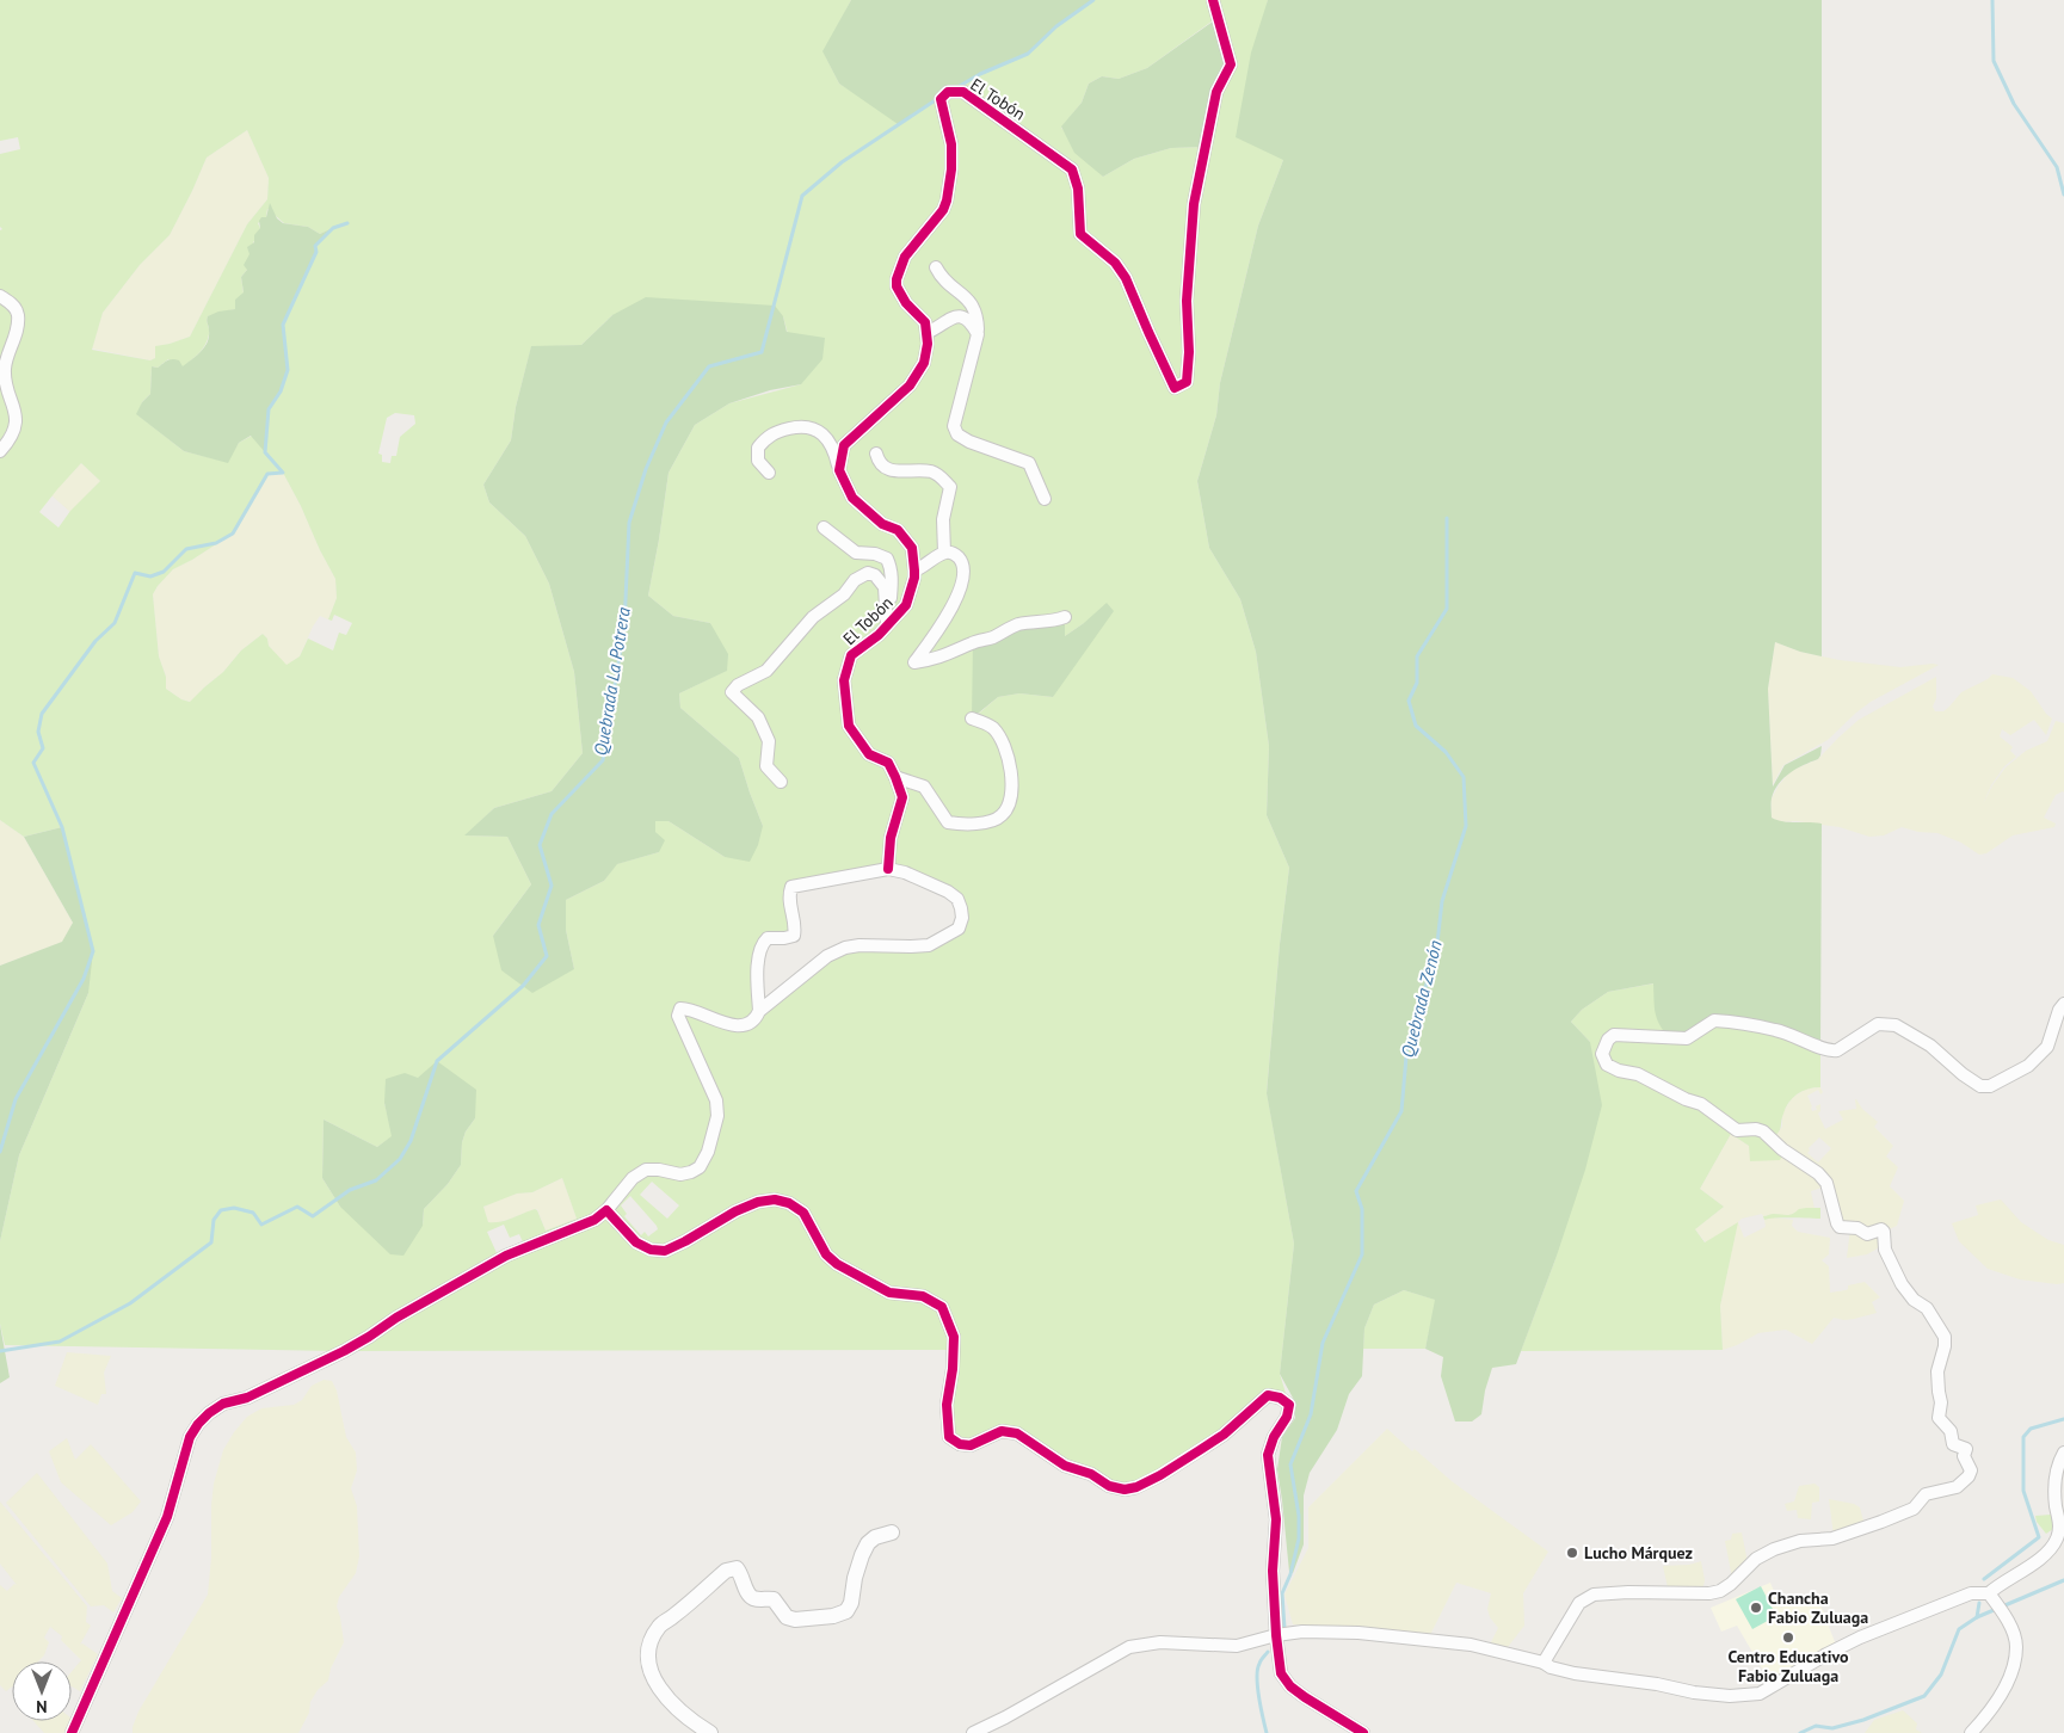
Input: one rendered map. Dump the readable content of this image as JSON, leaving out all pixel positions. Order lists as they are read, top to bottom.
{
  "streets": {
    "street": ["El Tobón"]
  },
  "water": ["Quebrada La Potrera", "Quebrada Zenón"],
  "places": ["Lucho Márquez", "Chancha Fabio Zuluaga", "Centro Educativo Fabio Zuluaga"],
  "north": "bottom"
}
